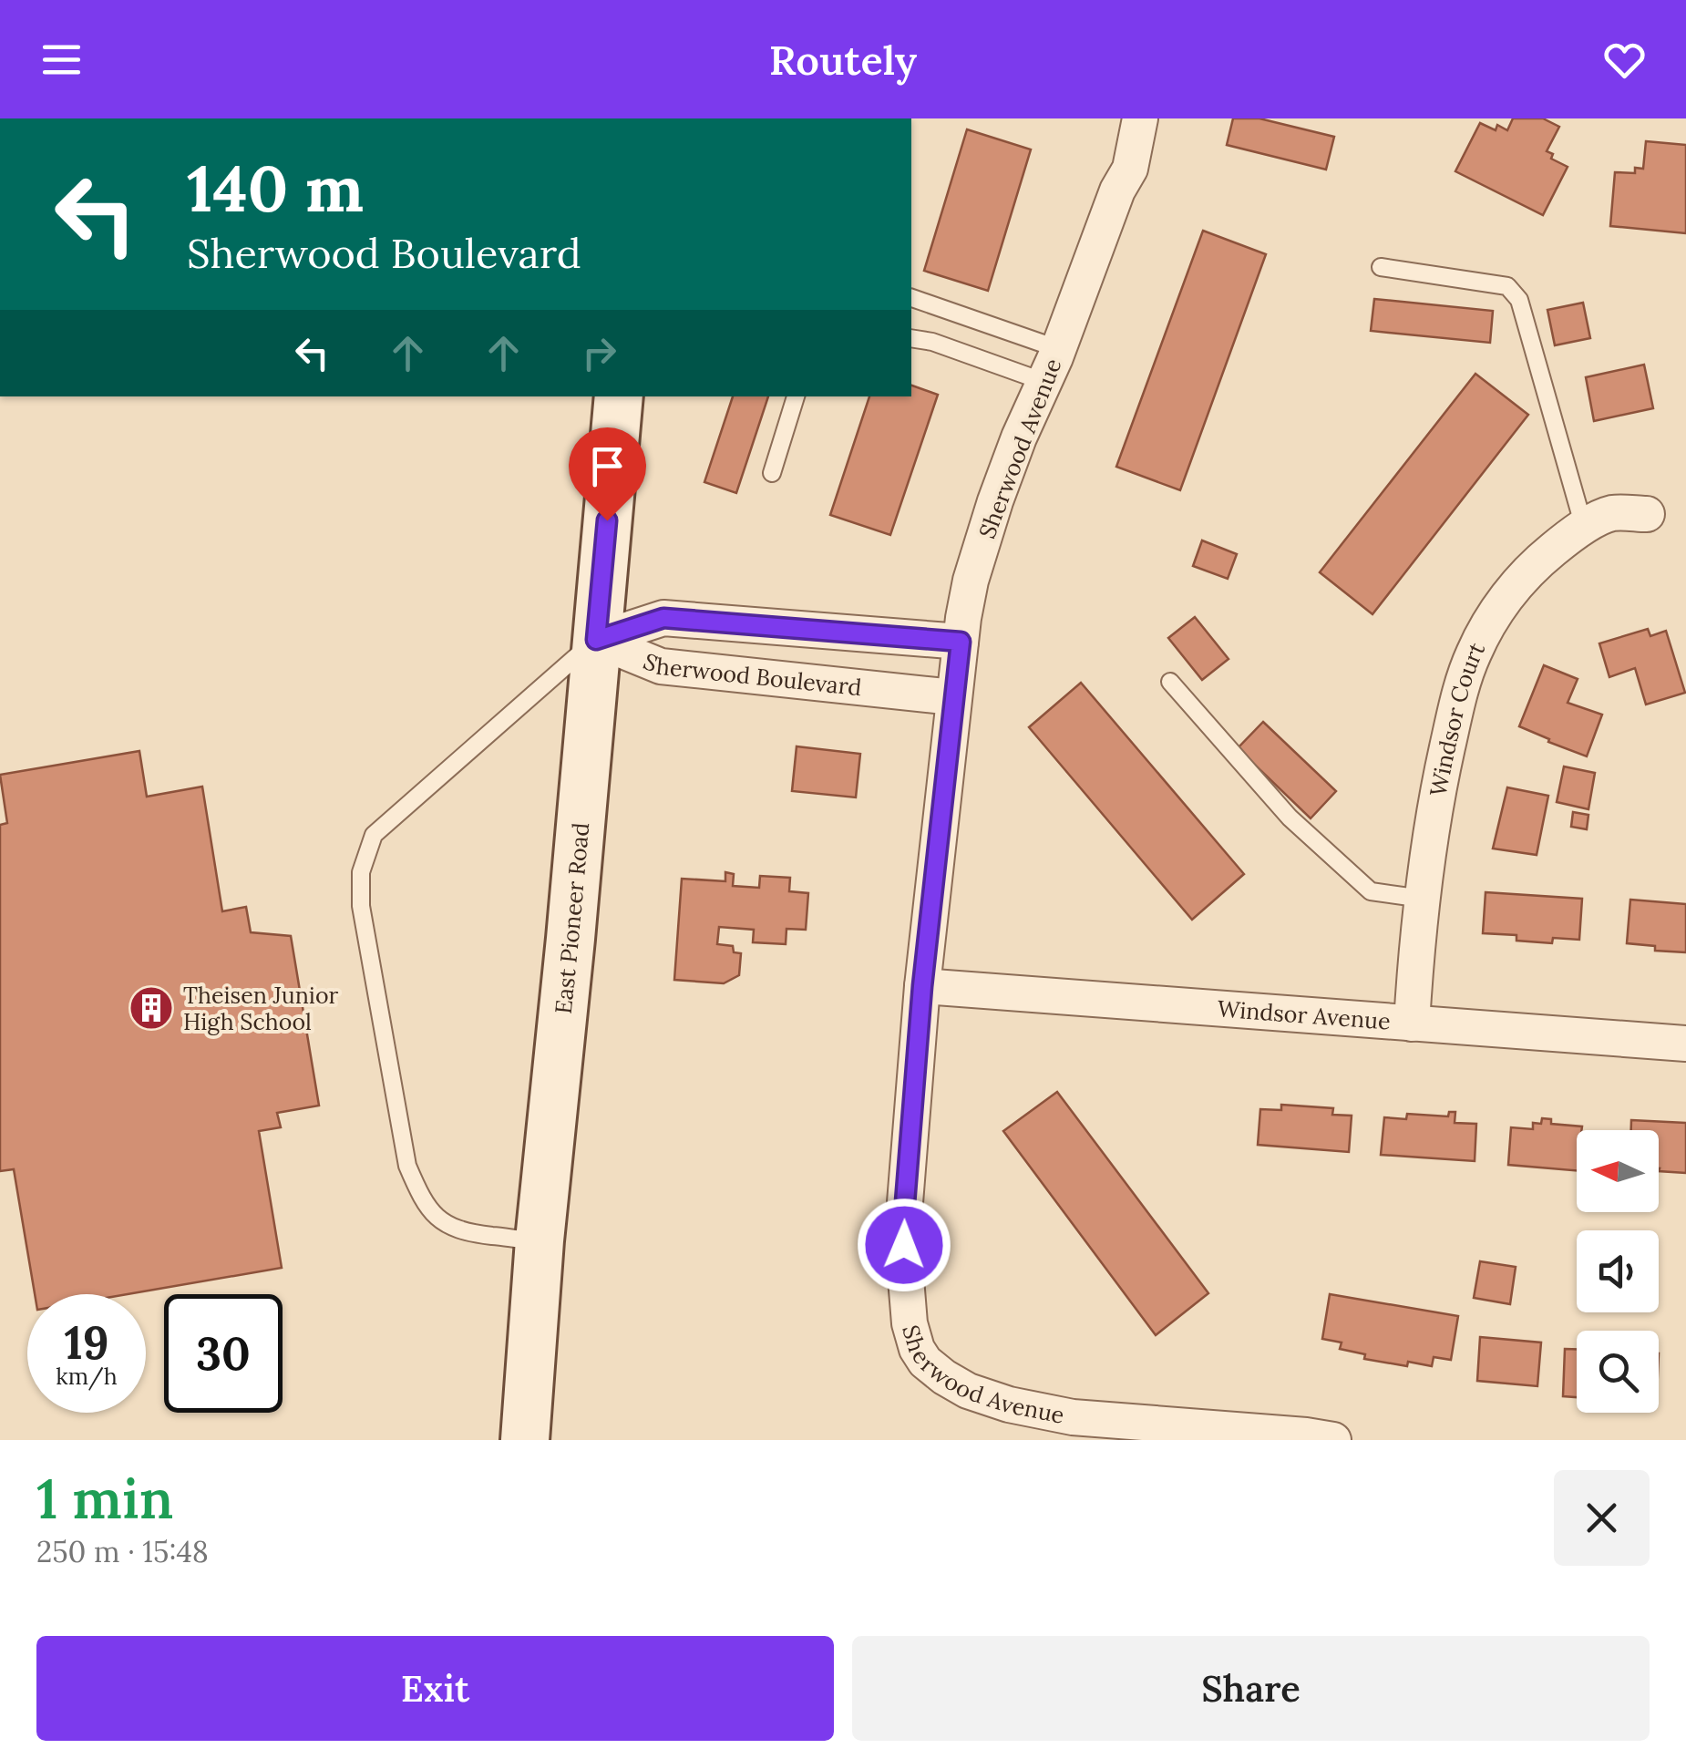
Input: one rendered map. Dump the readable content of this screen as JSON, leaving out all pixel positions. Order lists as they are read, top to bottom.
{
  "streets": {
    "main road": ["East Pioneer Road"],
    "street": [
      "Sherwood Avenue",
      "Sherwood Boulevard",
      "Windsor Court",
      "Windsor Avenue"
    ]
  },
  "crossings": [
    ["Sherwood Avenue", "Sherwood Boulevard"],
    ["Sherwood Avenue", "Windsor Avenue"],
    ["Sherwood Boulevard", "East Pioneer Road"],
    ["Windsor Court", "Windsor Avenue"]
  ],
  "places": {
    "building": ["Theisen Junior High School"]
  },
  "north": "left",
  "page": {
    "header": "Routely",
    "turn": ["140 m", "Sherwood Boulevard"],
    "speed": "19 km/h",
    "limit": "30",
    "heading": ["1 min", "250 m · 15:48"],
    "buttons": ["Exit", "Share"]
  }
}
